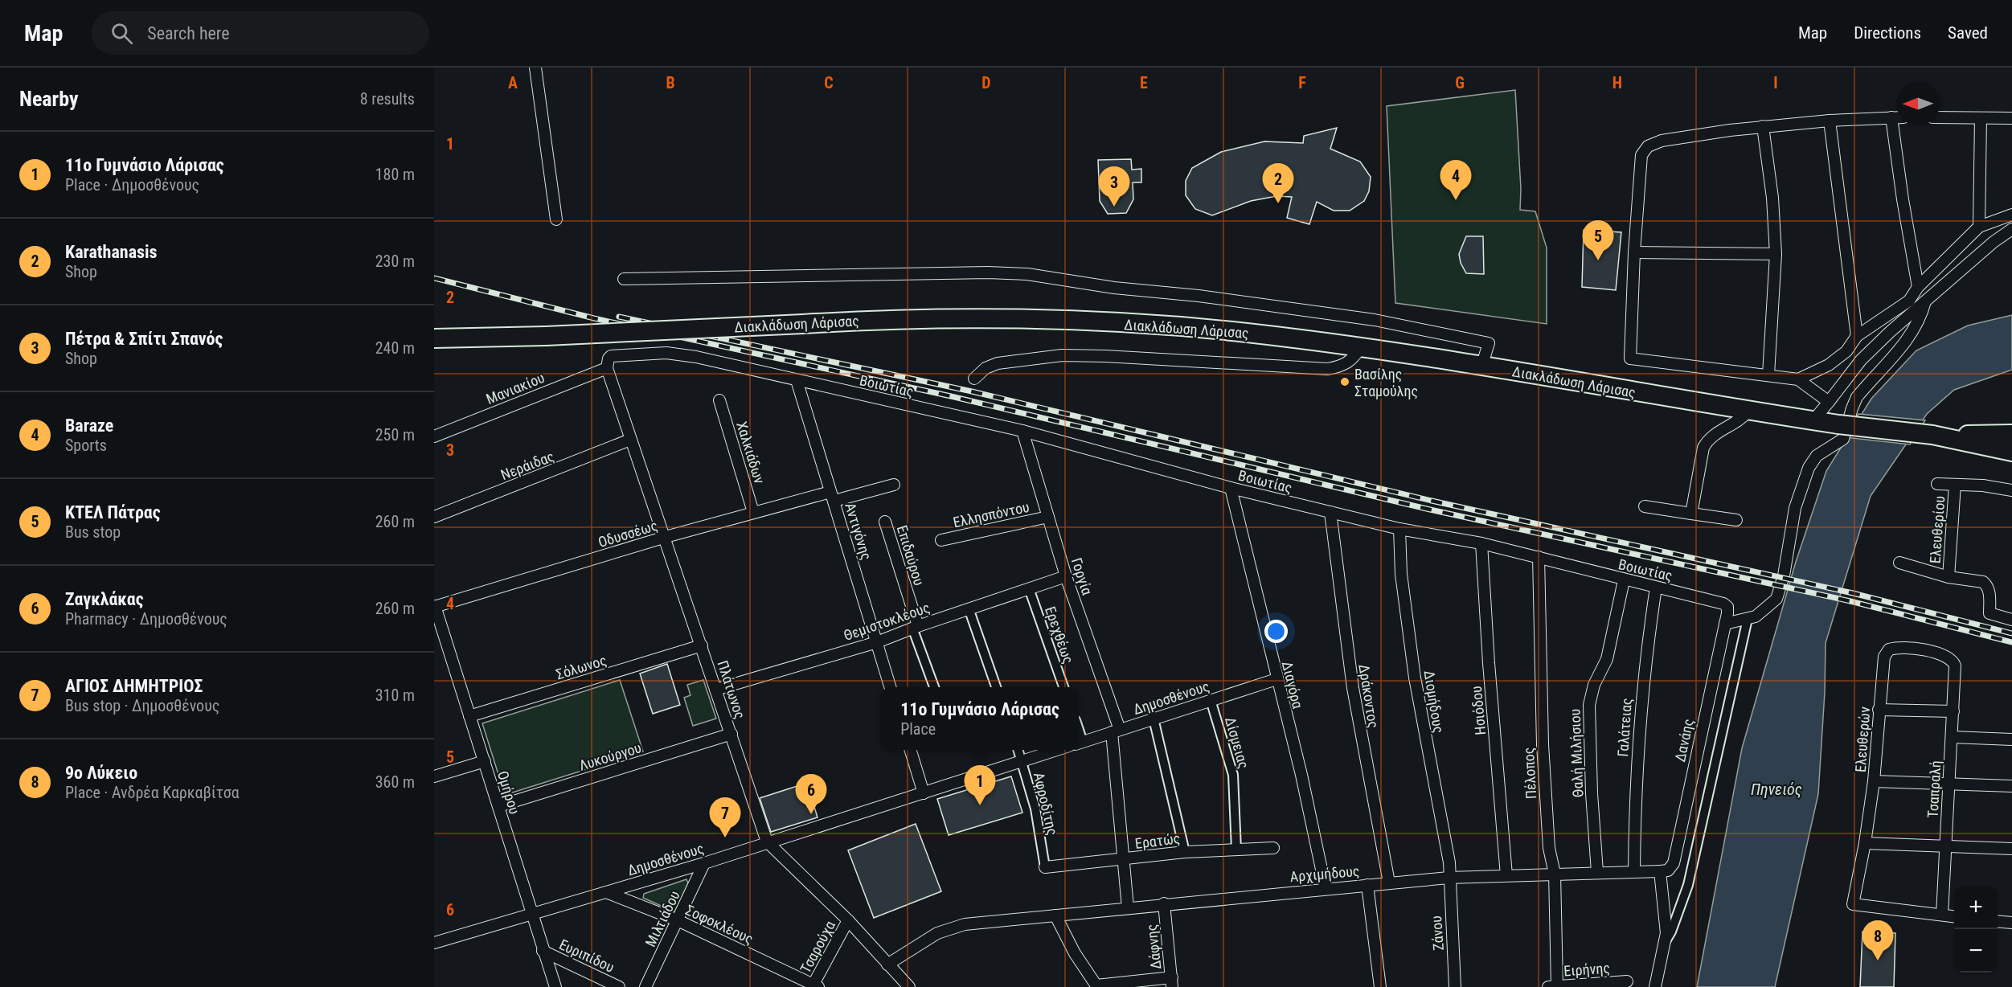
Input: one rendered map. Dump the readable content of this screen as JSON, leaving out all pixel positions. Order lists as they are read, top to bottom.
{
  "streets": {
    "main road": ["Διακλάδωση Λάρισας"],
    "street": [
      "Βοιωτίας",
      "Μανιακίου",
      "Χαλκιάδων",
      "Νεράιδας",
      "Ελλησπόντου",
      "Ελευθερίου",
      "Αντιγόνης",
      "Οδυσσέως",
      "Επιδαύρου",
      "Γοργία",
      "Θεμιστοκλέους",
      "Ερεχθέως",
      "Σόλωνος",
      "Διαγόρα",
      "Πλάτωνος",
      "Δράκοντος",
      "Δημοσθένους",
      "Διομήδους",
      "Ησιόδου",
      "Γαλάτειας",
      "Ελευθερών",
      "Δανάης",
      "Δίσμειας",
      "Θαλή Μιλήσιου",
      "Λυκούργου",
      "Πέλοπος",
      "Τσαπραλή",
      "Ομήρου",
      "Αφροδίτης",
      "Ερατώς",
      "Αρχιμήδους",
      "Μιλτιάδου",
      "Σοφοκλέους",
      "Ζάνου",
      "Τσαρούχα",
      "Δάφνης",
      "Ευριπίδου",
      "Ειρήνης"
    ]
  },
  "crossings": [
    ["Βοιωτίας", "Μανιακίου"],
    ["Βοιωτίας", "Αντιγόνης"],
    ["Βοιωτίας", "Γοργία"],
    ["Βοιωτίας", "Διαγόρα"],
    ["Βοιωτίας", "Πλάτωνος"],
    ["Βοιωτίας", "Δράκοντος"],
    ["Βοιωτίας", "Διομήδους"],
    ["Βοιωτίας", "Ησιόδου"],
    ["Βοιωτίας", "Γαλάτειας"],
    ["Βοιωτίας", "Δανάης"],
    ["Βοιωτίας", "Θαλή Μιλήσιου"],
    ["Βοιωτίας", "Πέλοπος"],
    ["Μανιακίου", "Πλάτωνος"],
    ["Χαλκιάδων", "Οδυσσέως"],
    ["Νεράιδας", "Πλάτωνος"],
    ["Ελλησπόντου", "Γοργία"],
    ["Αντιγόνης", "Οδυσσέως"],
    ["Αντιγόνης", "Θεμιστοκλέους"],
    ["Οδυσσέως", "Πλάτωνος"],
    ["Οδυσσέως", "Ομήρου"],
    ["Επιδαύρου", "Θεμιστοκλέους"],
    ["Γοργία", "Θεμιστοκλέους"],
    ["Γοργία", "Δημοσθένους"],
    ["Γοργία", "Ερατώς"],
    ["Γοργία", "Αρχιμήδους"],
    ["Θεμιστοκλέους", "Ερεχθέως"],
    ["Θεμιστοκλέους", "Πλάτωνος"],
    ["Σόλωνος", "Πλάτωνος"],
    ["Σόλωνος", "Ομήρου"],
    ["Διαγόρα", "Δημοσθένους"],
    ["Διαγόρα", "Αρχιμήδους"],
    ["Πλάτωνος", "Δημοσθένους"],
    ["Πλάτωνος", "Λυκούργου"],
    ["Πλάτωνος", "Αρχιμήδους"],
    ["Πλάτωνος", "Τσαρούχα"],
    ["Δράκοντος", "Αρχιμήδους"],
    ["Δημοσθένους", "Δίσμειας"],
    ["Δημοσθένους", "Ομήρου"],
    ["Δημοσθένους", "Αφροδίτης"],
    ["Δημοσθένους", "Μιλτιάδου"],
    ["Δημοσθένους", "Σοφοκλέους"],
    ["Διομήδους", "Αρχιμήδους"],
    ["Διομήδους", "Ζάνου"],
    ["Ησιόδου", "Αρχιμήδους"],
    ["Γαλάτειας", "Αρχιμήδους"],
    ["Ελευθερών", "Τσαπραλή"],
    ["Δανάης", "Αρχιμήδους"],
    ["Δίσμειας", "Ερατώς"],
    ["Θαλή Μιλήσιου", "Αρχιμήδους"],
    ["Λυκούργου", "Ομήρου"],
    ["Πέλοπος", "Αρχιμήδους"],
    ["Πέλοπος", "Ειρήνης"],
    ["Ομήρου", "Ευριπίδου"],
    ["Αφροδίτης", "Ερατώς"],
    ["Αρχιμήδους", "Ζάνου"],
    ["Αρχιμήδους", "Δάφνης"],
    ["Μιλτιάδου", "Σοφοκλέους"],
    ["Σοφοκλέους", "Τσαρούχα"]
  ],
  "water": ["Πηνειός"],
  "places": ["Βασίλης Σταμούλης"],
  "north": "left",
  "page": {
    "header": "Map",
    "search": "Search here",
    "nav": ["Map", "Directions", "Saved"],
    "heading": ["Nearby", "8 results"],
    "list": [
      {
        "mark": "1",
        "name": "11ο Γυμνάσιο Λάρισας",
        "note": "Place · Δημοσθένους",
        "value": "180 m"
      },
      {
        "mark": "2",
        "name": "Karathanasis",
        "note": "Shop",
        "value": "230 m"
      },
      {
        "mark": "3",
        "name": "Πέτρα & Σπίτι Σπανός",
        "note": "Shop",
        "value": "240 m"
      },
      {
        "mark": "4",
        "name": "Baraze",
        "note": "Sports",
        "value": "250 m"
      },
      {
        "mark": "5",
        "name": "ΚΤΕΛ Πάτρας",
        "note": "Bus stop",
        "value": "260 m"
      },
      {
        "mark": "6",
        "name": "Ζαγκλάκας",
        "note": "Pharmacy · Δημοσθένους",
        "value": "260 m"
      },
      {
        "mark": "7",
        "name": "ΑΓΙΟΣ ΔΗΜΗΤΡΙΟΣ",
        "note": "Bus stop · Δημοσθένους",
        "value": "310 m"
      },
      {
        "mark": "8",
        "name": "9ο Λύκειο",
        "note": "Place · Ανδρέα Καρκαβίτσα",
        "value": "360 m"
      }
    ],
    "pins": [
      "4",
      "2",
      "3",
      "5",
      "1",
      "6",
      "7",
      "8"
    ],
    "popup": ["11ο Γυμνάσιο Λάρισας", "Place"],
    "map_buttons": ["+", "−"]
  },
  "grid": {
    "columns": [
      "A",
      "B",
      "C",
      "D",
      "E",
      "F",
      "G",
      "H",
      "I"
    ],
    "rows": [
      "1",
      "2",
      "3",
      "4",
      "5",
      "6"
    ]
  }
}
